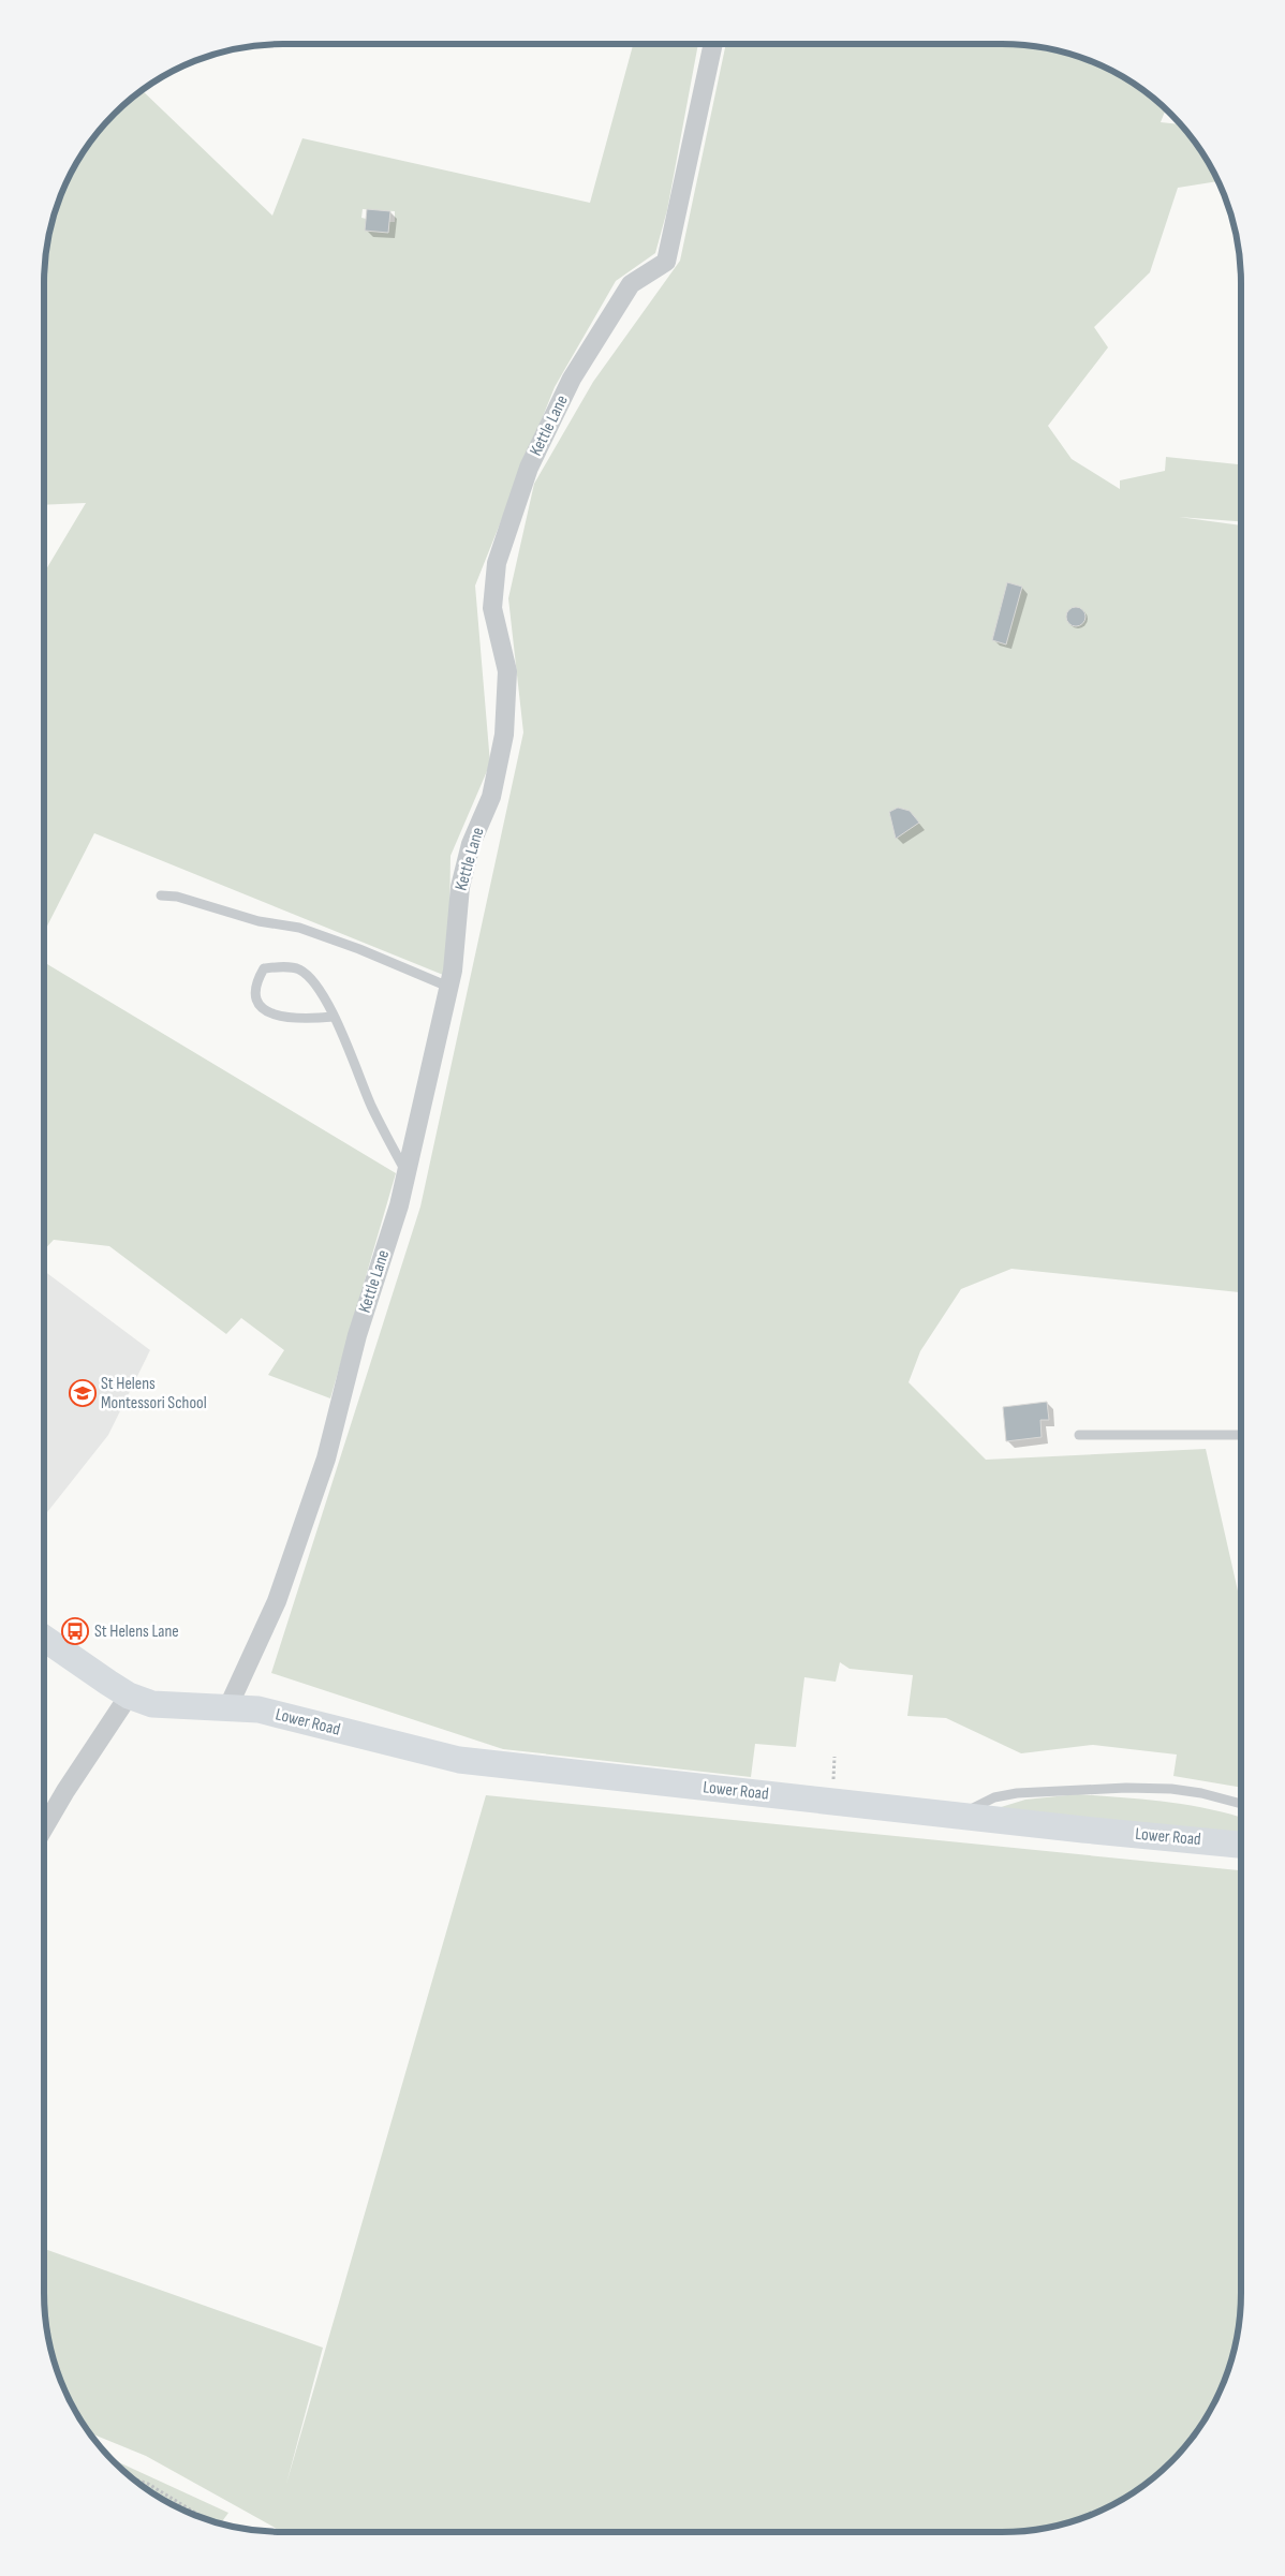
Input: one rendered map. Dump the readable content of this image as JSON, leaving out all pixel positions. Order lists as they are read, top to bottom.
{
  "streets": {
    "main road": ["Lower Road"],
    "street": ["Kettle Lane"]
  },
  "crossings": [
    ["Kettle Lane", "Lower Road"]
  ],
  "places": {
    "school or university": ["St Helens Montessori School"],
    "bus stop": ["St Helens Lane"]
  }
}
